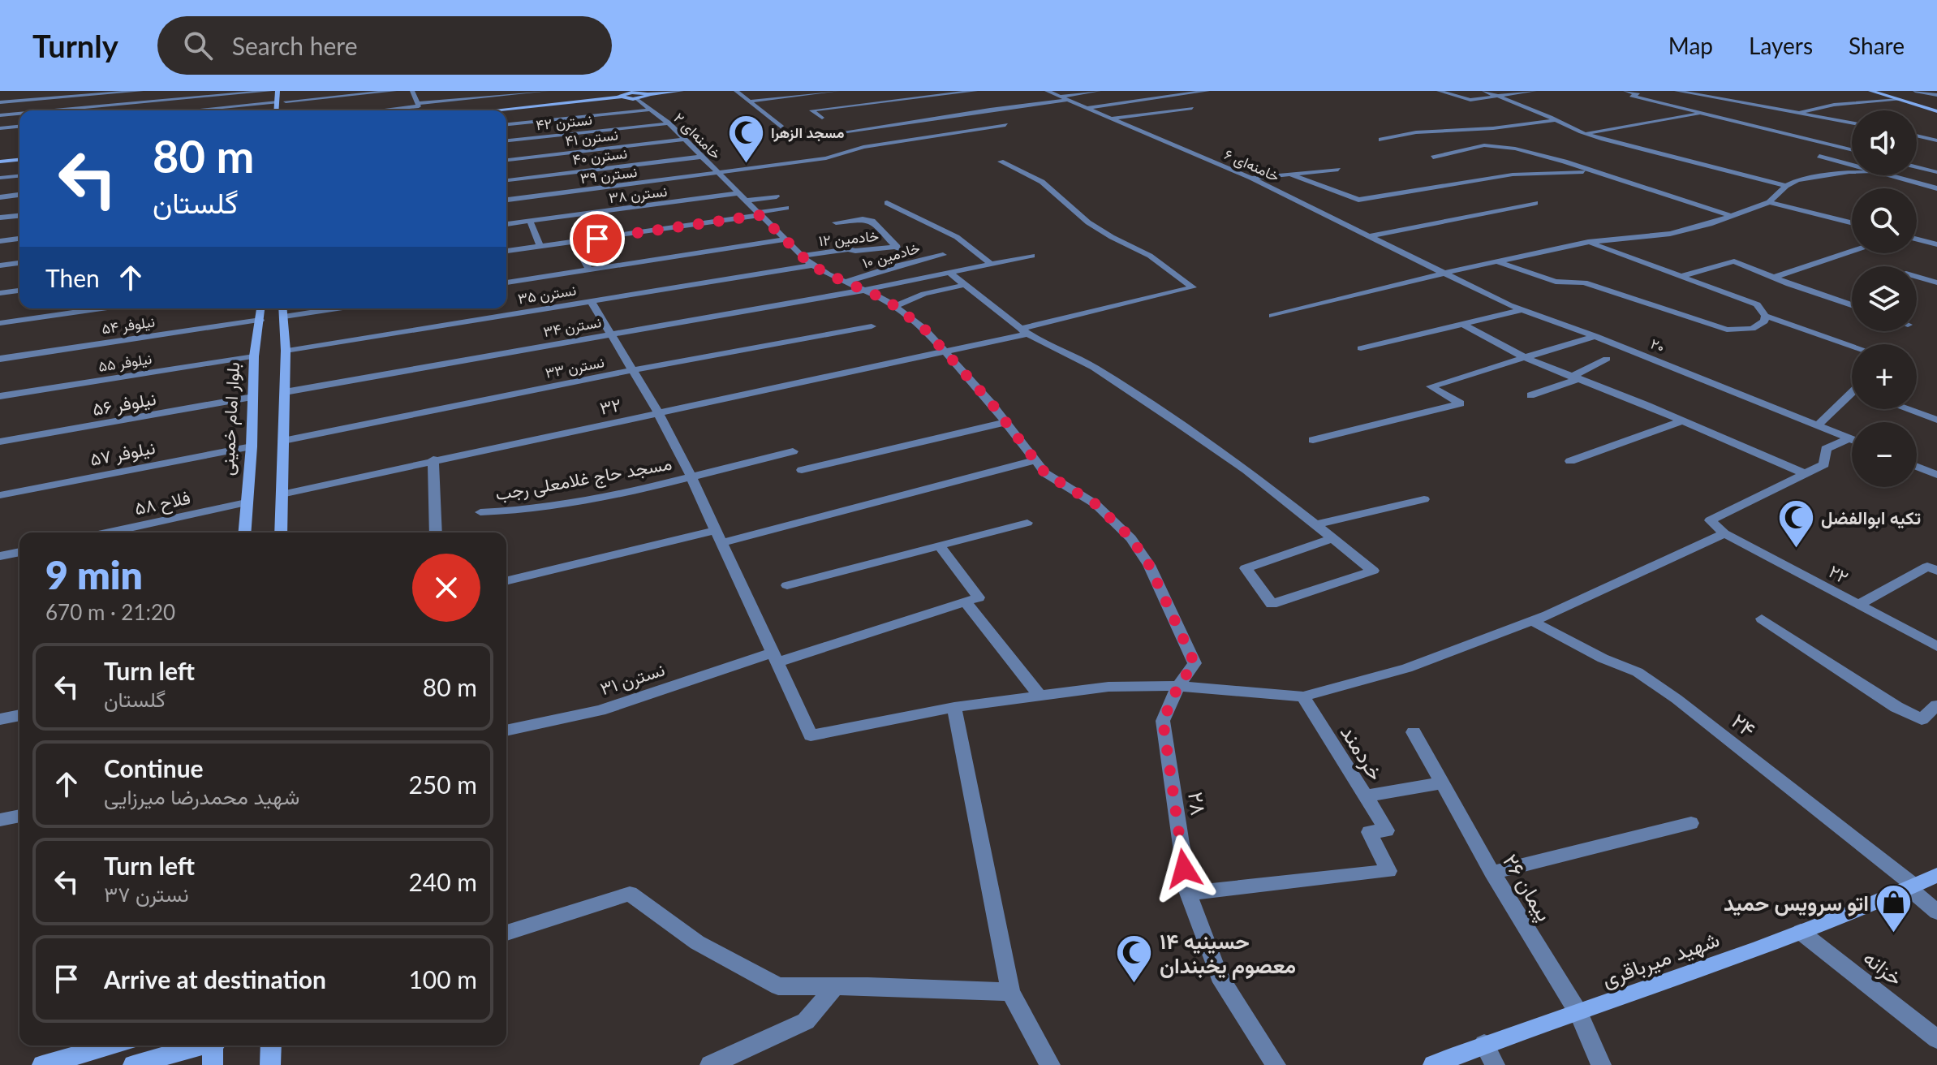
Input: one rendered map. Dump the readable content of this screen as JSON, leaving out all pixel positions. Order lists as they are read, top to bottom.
{
  "streets": {
    "main road": ["بلوار امام خمینی", "شهید میرباقری"],
    "street": [
      "نسترن ۴۲",
      "خامنه‌ای ۲",
      "نسترن ۴۱",
      "نسترن ۴۰",
      "خامنه‌ای ۶",
      "نسترن ۳۹",
      "نسترن ۳۸",
      "خادمین ۱۲",
      "خادمین ۱۰",
      "نسترن ۳۵",
      "نیلوفر ۵۴",
      "نسترن ۳۴",
      "۲۰",
      "نیلوفر ۵۵",
      "نسترن ۳۳",
      "نیلوفر ۵۶",
      "۳۲",
      "نیلوفر ۵۷",
      "مسجد حاج غلامعلی رجب",
      "فلاح ۵۸",
      "۲۲",
      "نسترن ۳۱",
      "۲۴",
      "خردمند",
      "۲۸",
      "پیمان ۲۶",
      "خزانه"
    ]
  },
  "crossings": [
    ["نسترن ۴۲", "خامنه‌ای ۲"],
    ["خامنه‌ای ۲", "نسترن ۴۱"],
    ["خامنه‌ای ۲", "نسترن ۴۰"],
    ["خامنه‌ای ۲", "نسترن ۳۹"],
    ["خامنه‌ای ۲", "نسترن ۳۸"],
    ["خامنه‌ای ۲", "خادمین ۱۲"],
    ["خامنه‌ای ۲", "خادمین ۱۰"],
    ["خامنه‌ای ۲", "نسترن ۳۵"],
    ["خامنه‌ای ۲", "نسترن ۳۴"],
    ["خامنه‌ای ۲", "۳۲"],
    ["خامنه‌ای ۲", "۲۸"],
    ["خامنه‌ای ۶", "۲۰"],
    ["نیلوفر ۵۴", "بلوار امام خمینی"],
    ["نیلوفر ۵۵", "بلوار امام خمینی"],
    ["نیلوفر ۵۶", "بلوار امام خمینی"],
    ["بلوار امام خمینی", "نیلوفر ۵۷"],
    ["بلوار امام خمینی", "فلاح ۵۸"],
    ["۲۴", "شهید میرباقری"],
    ["خردمند", "۲۸"],
    ["پیمان ۲۶", "شهید میرباقری"],
    ["شهید میرباقری", "خزانه"]
  ],
  "places": {
    "mosque": ["مسجد الزهرا", "تکیه ابوالفضل", "حسینیه ۱۴ معصوم یخبندان"],
    "shop": ["اتو سرویس حمید"]
  },
  "page": {
    "header": "Turnly",
    "search": "Search here",
    "nav": ["Map", "Layers", "Share"],
    "map_buttons": ["+", "−"],
    "turn": ["80 m", "گلستان"],
    "then": "Then",
    "heading": ["9 min", "670 m · 21:20"],
    "list": [
      {
        "name": "Turn left",
        "note": "گلستان",
        "value": "80 m"
      },
      {
        "name": "Continue",
        "note": "شهید محمدرضا میرزایی",
        "value": "250 m"
      },
      {
        "name": "Turn left",
        "note": "نسترن ۳۷",
        "value": "240 m"
      },
      {
        "name": "Arrive at destination",
        "value": "100 m"
      }
    ]
  }
}
